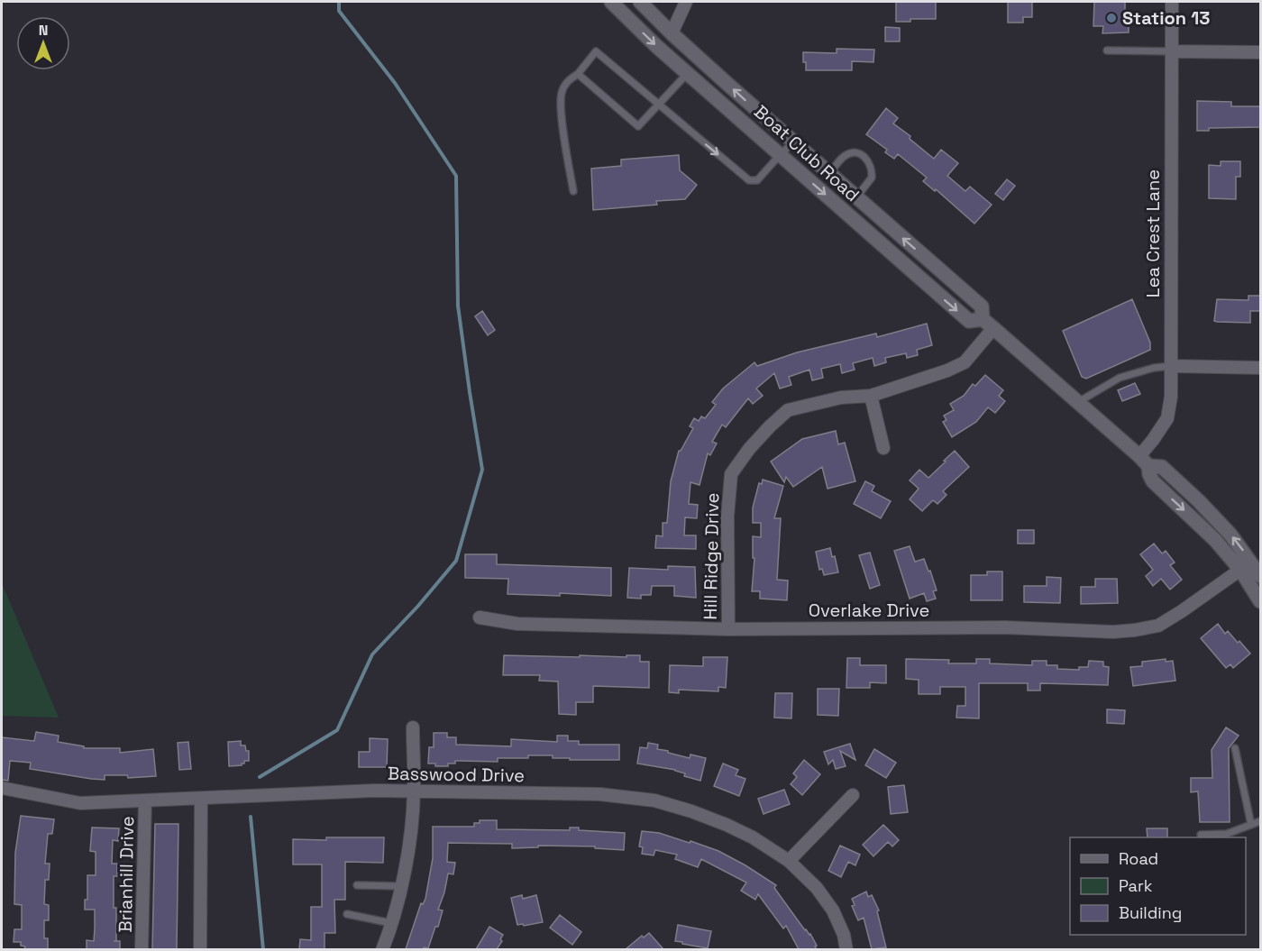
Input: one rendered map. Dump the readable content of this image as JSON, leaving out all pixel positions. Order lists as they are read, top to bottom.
{
  "streets": {
    "main road": ["Boat Club Road"],
    "street": [
      "Lea Crest Lane",
      "Hill Ridge Drive",
      "Overlake Drive",
      "Basswood Drive",
      "Brianhill Drive"
    ]
  },
  "crossings": [
    ["Boat Club Road", "Lea Crest Lane"],
    ["Boat Club Road", "Hill Ridge Drive"],
    ["Boat Club Road", "Overlake Drive"],
    ["Hill Ridge Drive", "Overlake Drive"],
    ["Basswood Drive", "Brianhill Drive"]
  ],
  "places": ["Station 13"],
  "legend": ["Road", "Park", "Building"],
  "north": "top"
}
